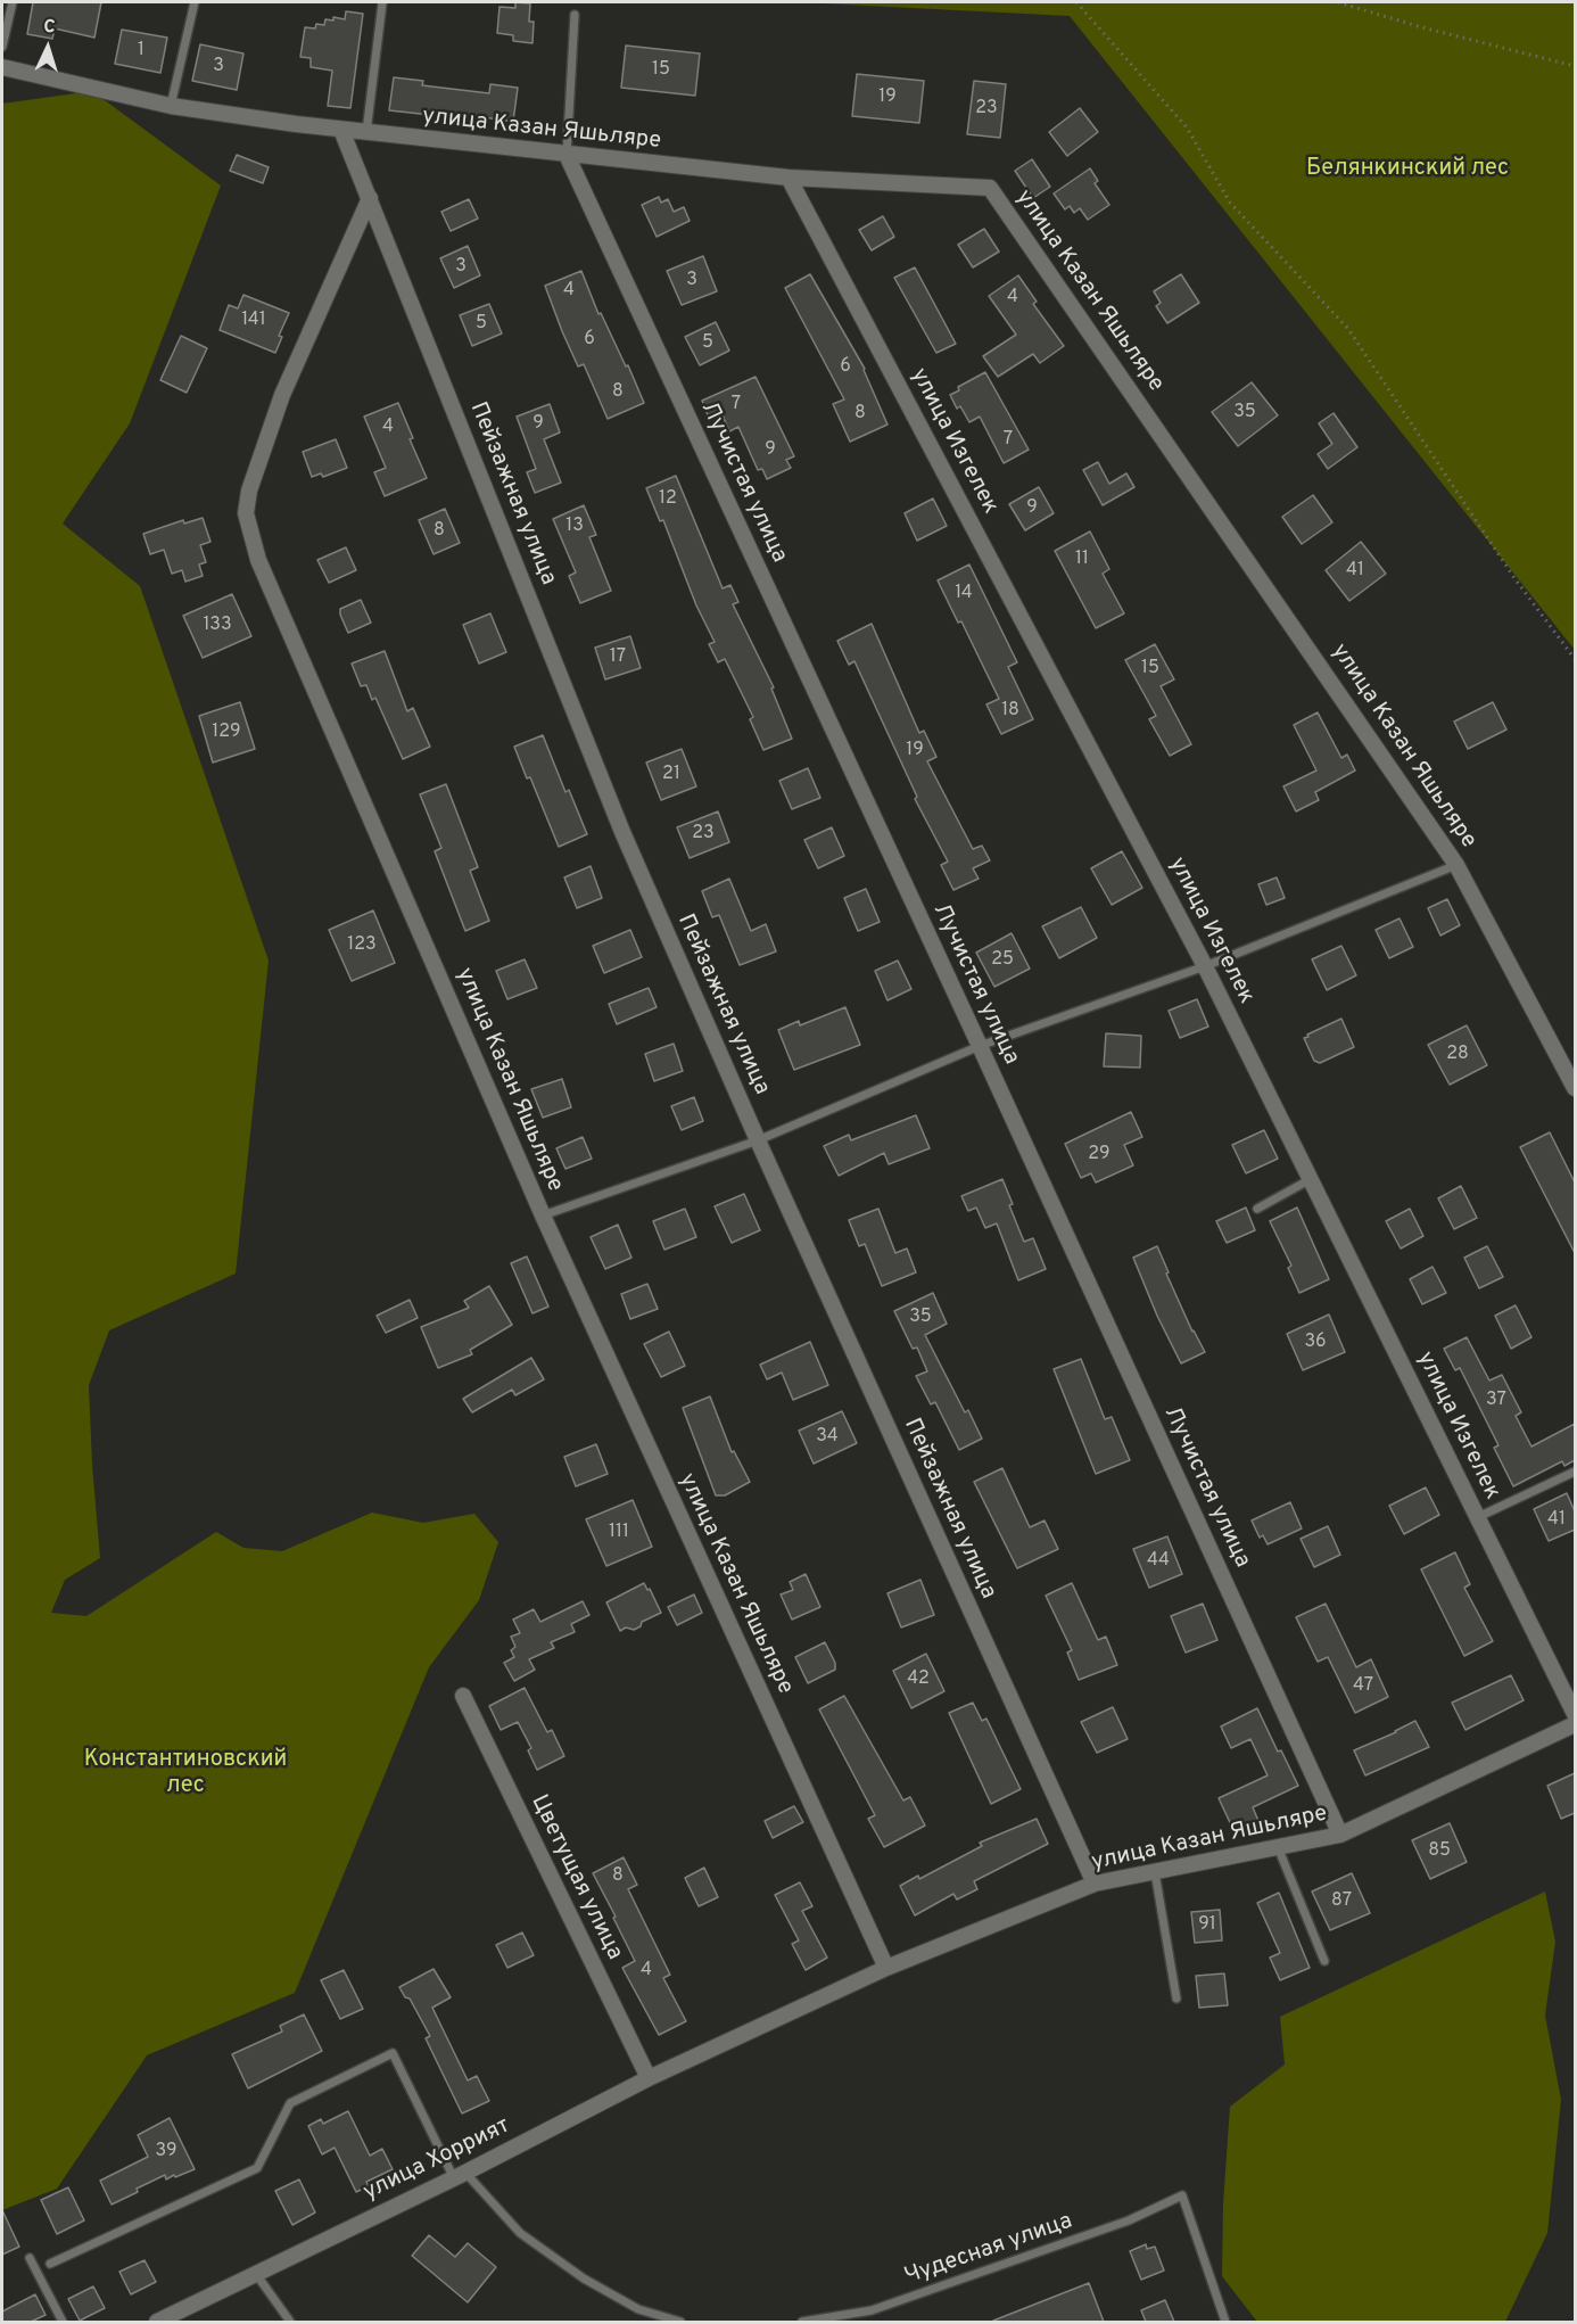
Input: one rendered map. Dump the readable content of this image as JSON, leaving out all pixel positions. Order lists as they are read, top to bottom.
{
  "streets": {
    "street": [
      "улица Казан Яшьляре",
      "улица Изгелек",
      "Лучистая улица",
      "Пейзажная улица",
      "Цветущая улица",
      "улица Хоррият"
    ],
    "lane": ["Чудесная улица"]
  },
  "crossings": [
    ["улица Казан Яшьляре", "улица Изгелек"],
    ["улица Казан Яшьляре", "Лучистая улица"],
    ["улица Казан Яшьляре", "Пейзажная улица"],
    ["улица Казан Яшьляре", "улица Хоррият"],
    ["Цветущая улица", "улица Хоррият"]
  ],
  "parks": ["Белянкинский лес", "Константиновский лес"],
  "house_numbers": [
    "1",
    "3",
    "15",
    "19",
    "23",
    "3",
    "3",
    "4",
    "4",
    "141",
    "5",
    "6",
    "5",
    "6",
    "8",
    "7",
    "35",
    "8",
    "9",
    "4",
    "7",
    "9",
    "12",
    "9",
    "13",
    "8",
    "11",
    "41",
    "14",
    "133",
    "17",
    "15",
    "18",
    "129",
    "19",
    "21",
    "23",
    "123",
    "25",
    "28",
    "29",
    "35",
    "36",
    "37",
    "34",
    "41",
    "111",
    "44",
    "42",
    "47",
    "85",
    "8",
    "87",
    "91",
    "4",
    "39"
  ],
  "north": "top"
}
